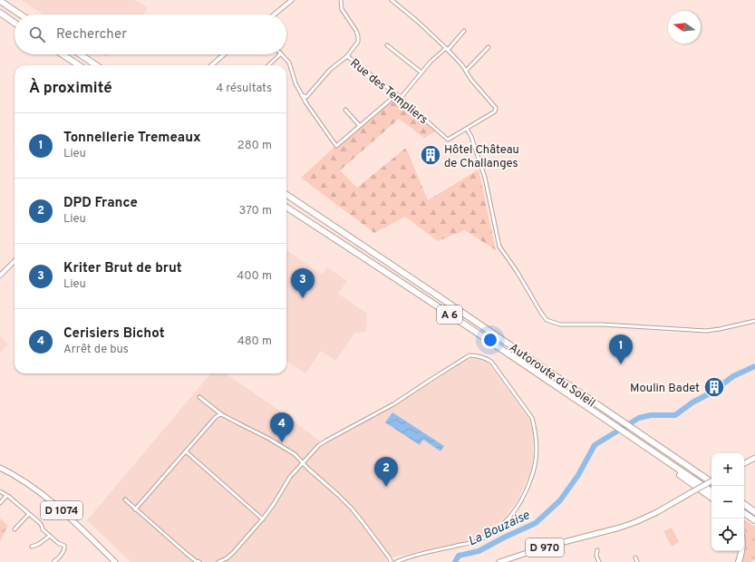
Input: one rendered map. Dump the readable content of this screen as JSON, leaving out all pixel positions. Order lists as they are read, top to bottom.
{
  "streets": {
    "highway": ["A 6", "Autoroute du Soleil"],
    "main road": ["D 1074", "D 970"],
    "street": ["Rue des Templiers"]
  },
  "water": ["La Bouzaise"],
  "places": {
    "building": ["Hôtel Château de Challanges", "Moulin Badet"]
  },
  "north": "left",
  "page": {
    "search": "Rechercher",
    "heading": ["À proximité", "4 résultats"],
    "list": [
      {
        "mark": "1",
        "name": "Tonnellerie Tremeaux",
        "note": "Lieu",
        "value": "280 m"
      },
      {
        "mark": "2",
        "name": "DPD France",
        "note": "Lieu",
        "value": "370 m"
      },
      {
        "mark": "3",
        "name": "Kriter Brut de brut",
        "note": "Lieu",
        "value": "400 m"
      },
      {
        "mark": "4",
        "name": "Cerisiers Bichot",
        "note": "Arrêt de bus",
        "value": "480 m"
      }
    ],
    "pins": [
      "3",
      "1",
      "4",
      "2"
    ],
    "map_buttons": ["+", "−"]
  }
}
